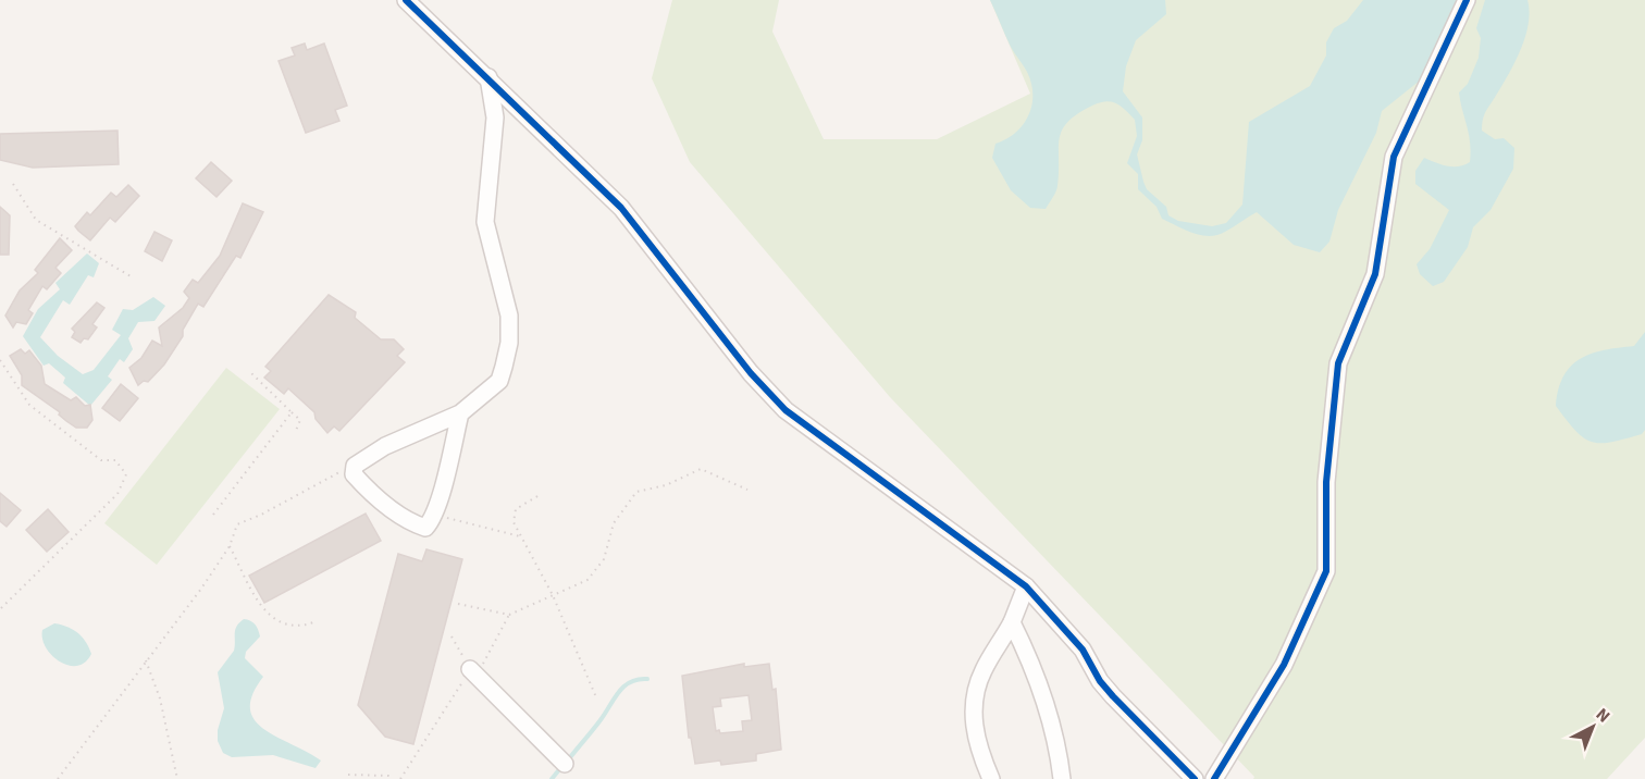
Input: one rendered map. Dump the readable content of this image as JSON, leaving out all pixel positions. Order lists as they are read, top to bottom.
{
  "north": "top right"
}
